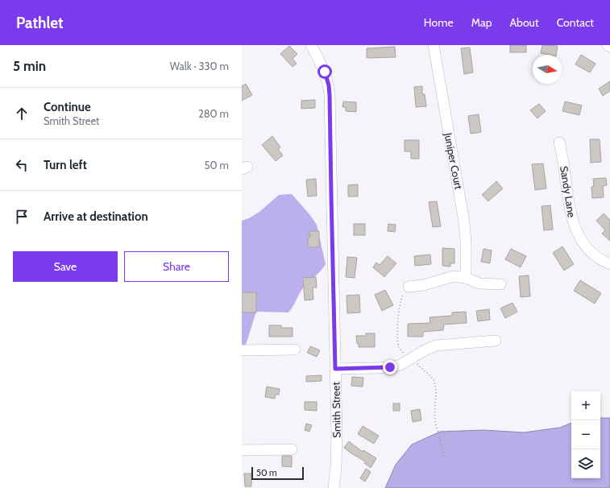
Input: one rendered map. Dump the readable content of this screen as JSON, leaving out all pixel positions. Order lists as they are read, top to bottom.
{
  "streets": {
    "street": ["Juniper Court", "Sandy Lane", "Smith Street"]
  },
  "scale_bar": "50 m",
  "north": "right",
  "page": {
    "header": "Pathlet",
    "nav": [
      "Home",
      "Map",
      "About",
      "Contact"
    ],
    "heading": ["5 min", "Walk · 330 m"],
    "list": [
      ["Continue", "Smith Street", "280 m"],
      ["Turn left", "50 m"],
      "Arrive at destination"
    ],
    "buttons": ["Save", "Share"],
    "map_buttons": ["+", "−"],
    "scale": "50 m"
  }
}
